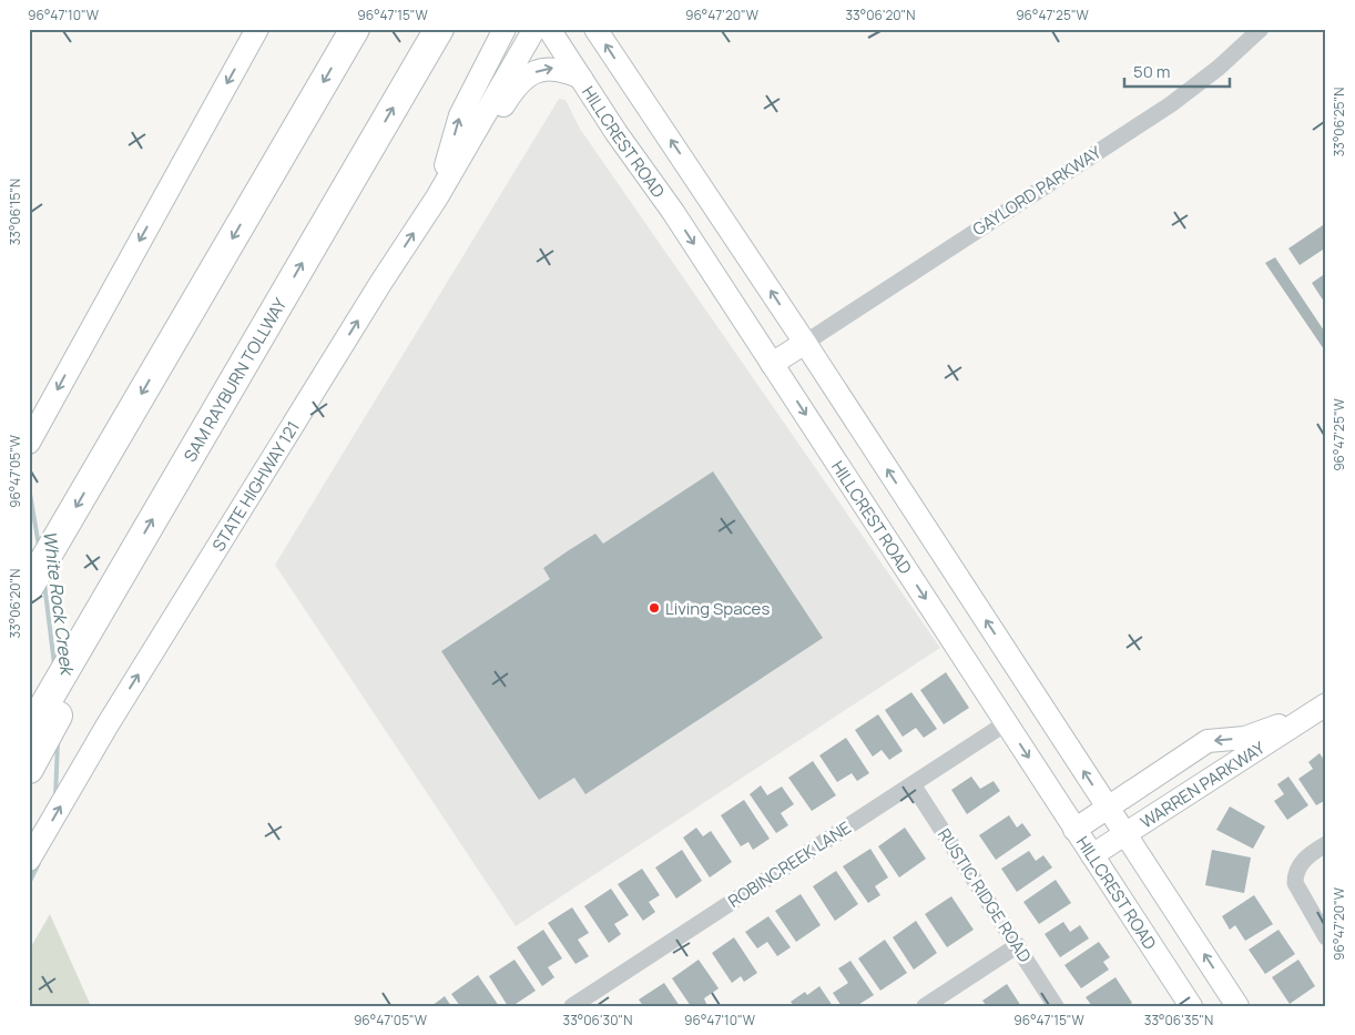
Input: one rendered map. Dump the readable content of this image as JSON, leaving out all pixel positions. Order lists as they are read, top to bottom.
{
  "streets": {
    "highway": ["SAM RAYBURN TOLLWAY"],
    "main road": ["HILLCREST ROAD", "STATE HIGHWAY 121", "WARREN PARKWAY"],
    "street": ["GAYLORD PARKWAY", "ROBINCREEK LANE", "RUSTIC RIDGE ROAD"]
  },
  "crossings": [
    ["HILLCREST ROAD", "WARREN PARKWAY"],
    ["HILLCREST ROAD", "ROBINCREEK LANE"],
    ["ROBINCREEK LANE", "RUSTIC RIDGE ROAD"]
  ],
  "one_way": ["STATE HIGHWAY 121"],
  "water": ["White Rock Creek"],
  "places": ["Living Spaces"],
  "scale_bar": "50 m",
  "coordinates": [
    "96°47'10\"W",
    "96°47'15\"W",
    "96°47'20\"W",
    "33°06'20\"N",
    "96°47'25\"W",
    "33°06'25\"N",
    "33°06'15\"N",
    "96°47'05\"W",
    "33°06'30\"N",
    "33°06'35\"N"
  ]
}
